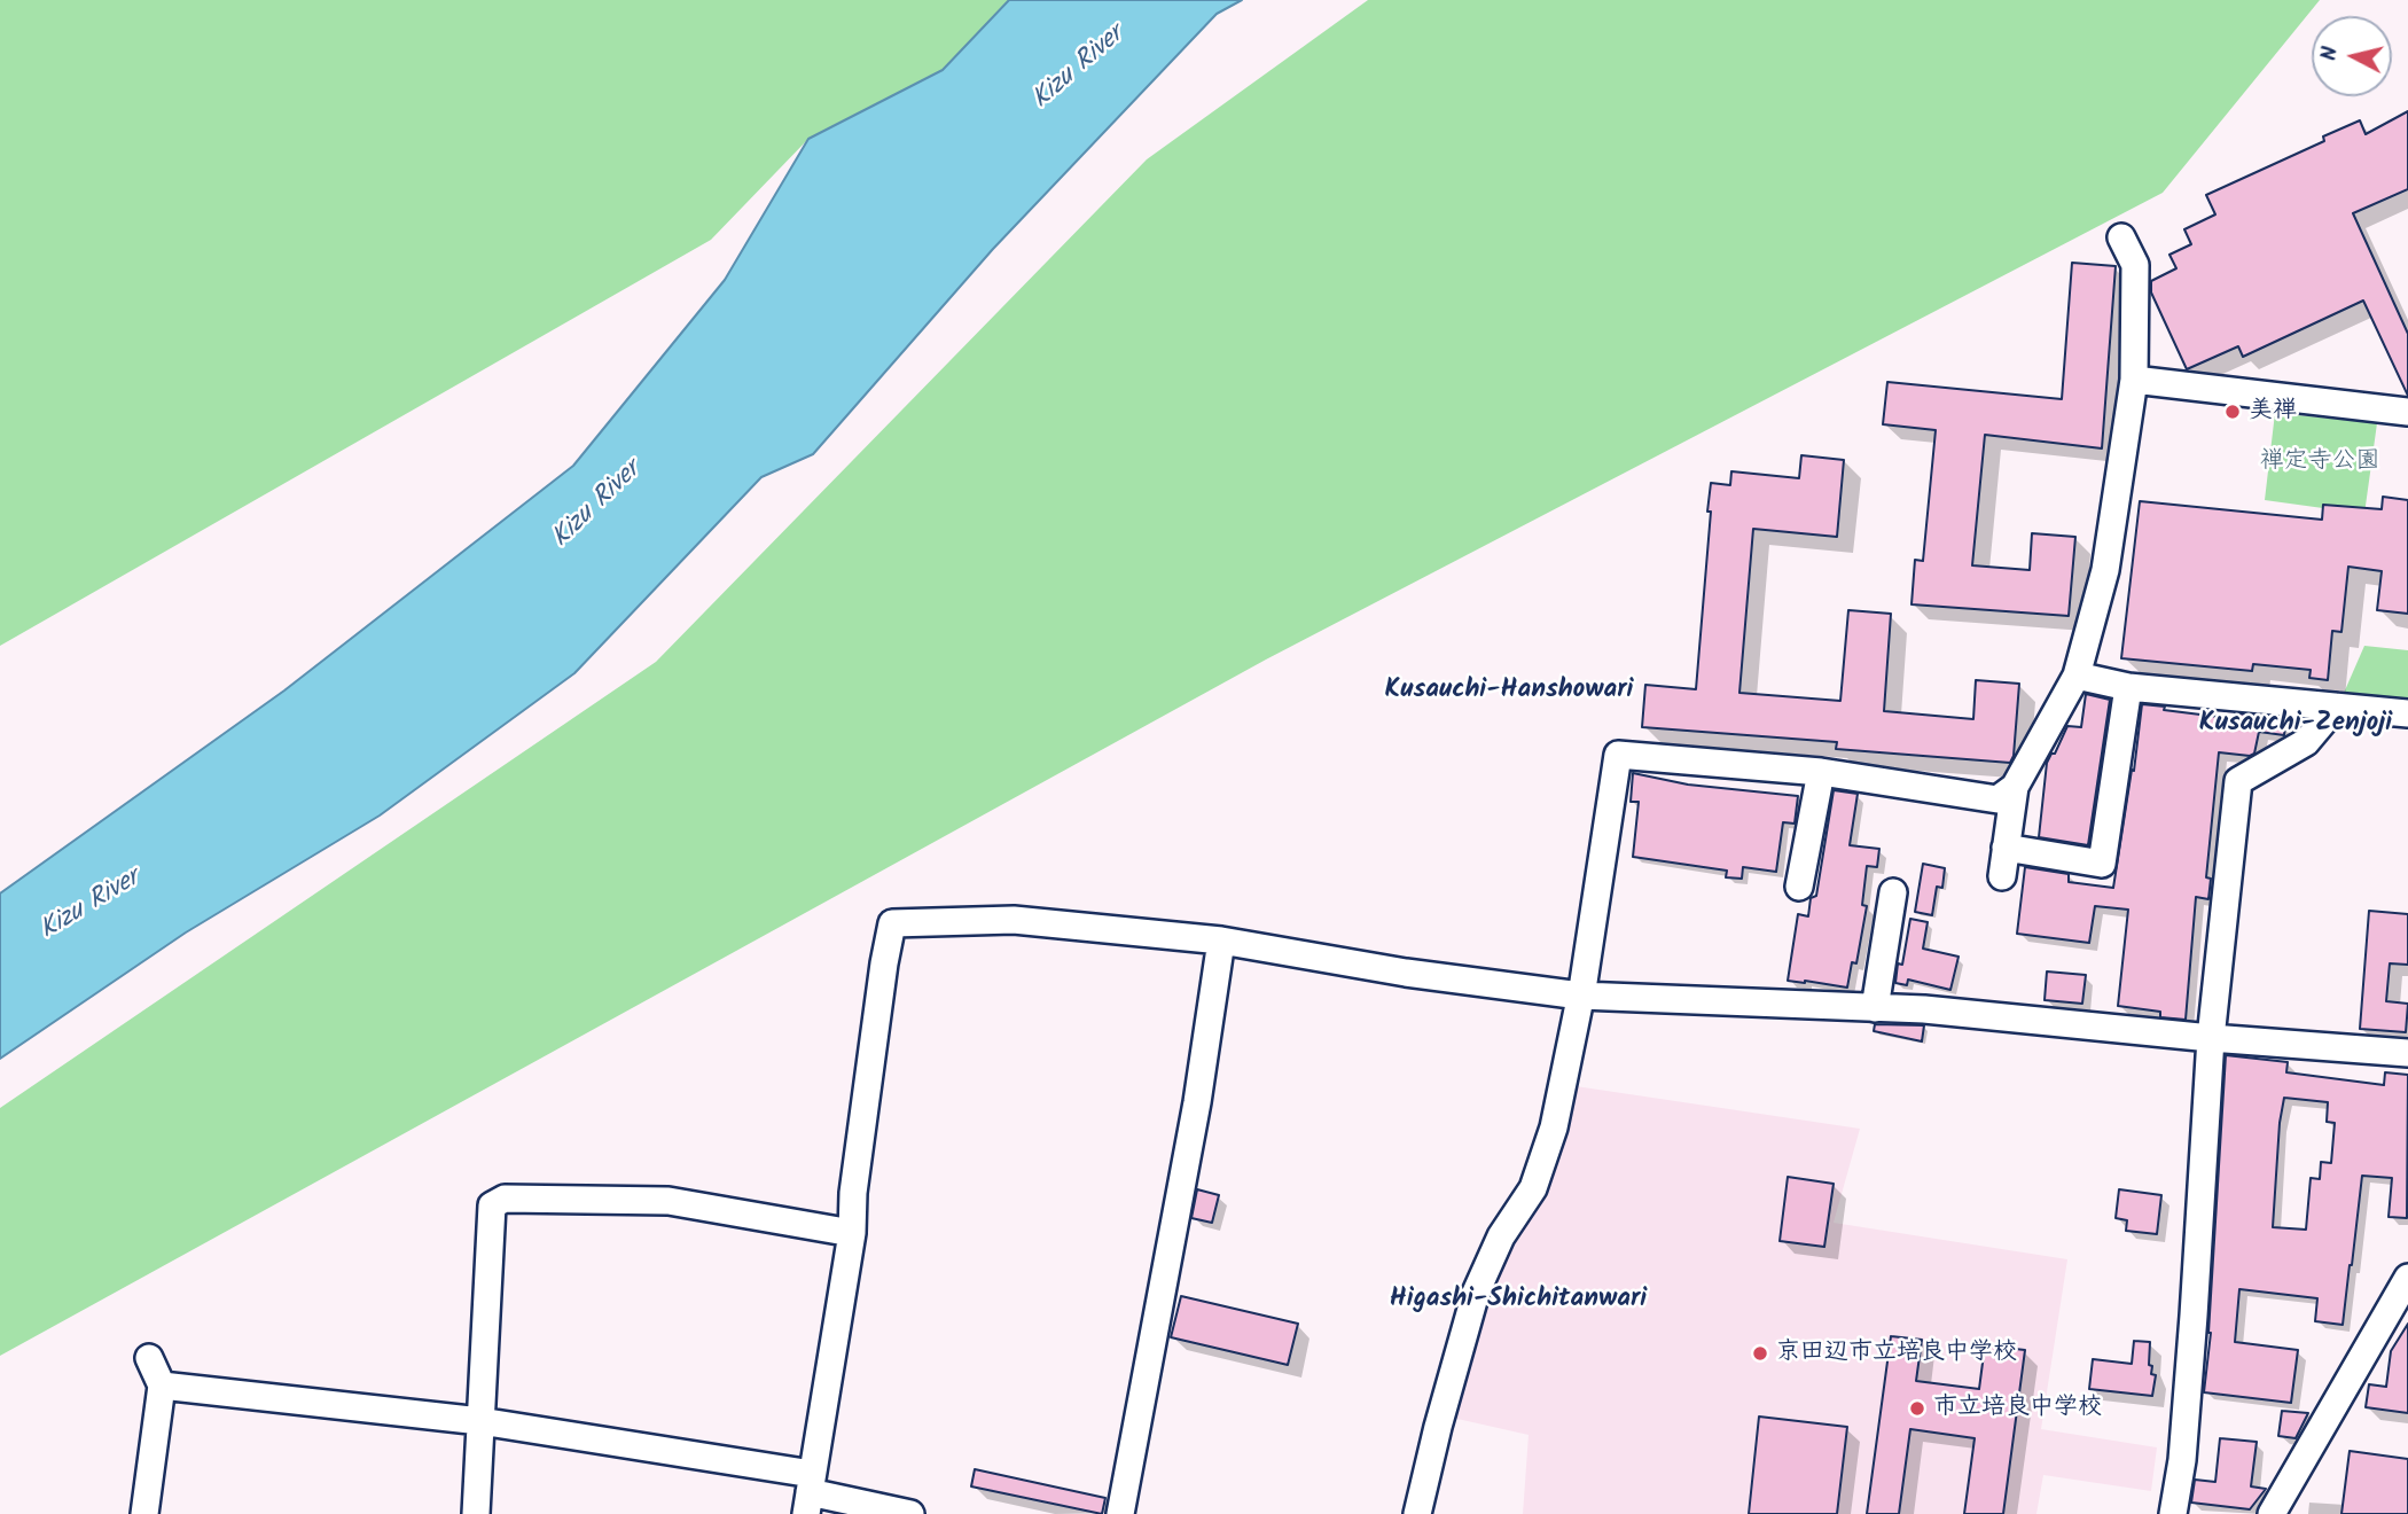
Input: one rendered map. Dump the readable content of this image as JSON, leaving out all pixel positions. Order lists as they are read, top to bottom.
{
  "districts": ["Kusauchi-Hanshowari", "Kusauchi-Zenjoji", "Higashi-Shichitanwari"],
  "water": ["Kizu River"],
  "parks": ["禅定寺公園"],
  "places": ["美禅", "京田辺市立培良中学校", "市立培良中学校"],
  "north": "left"
}
